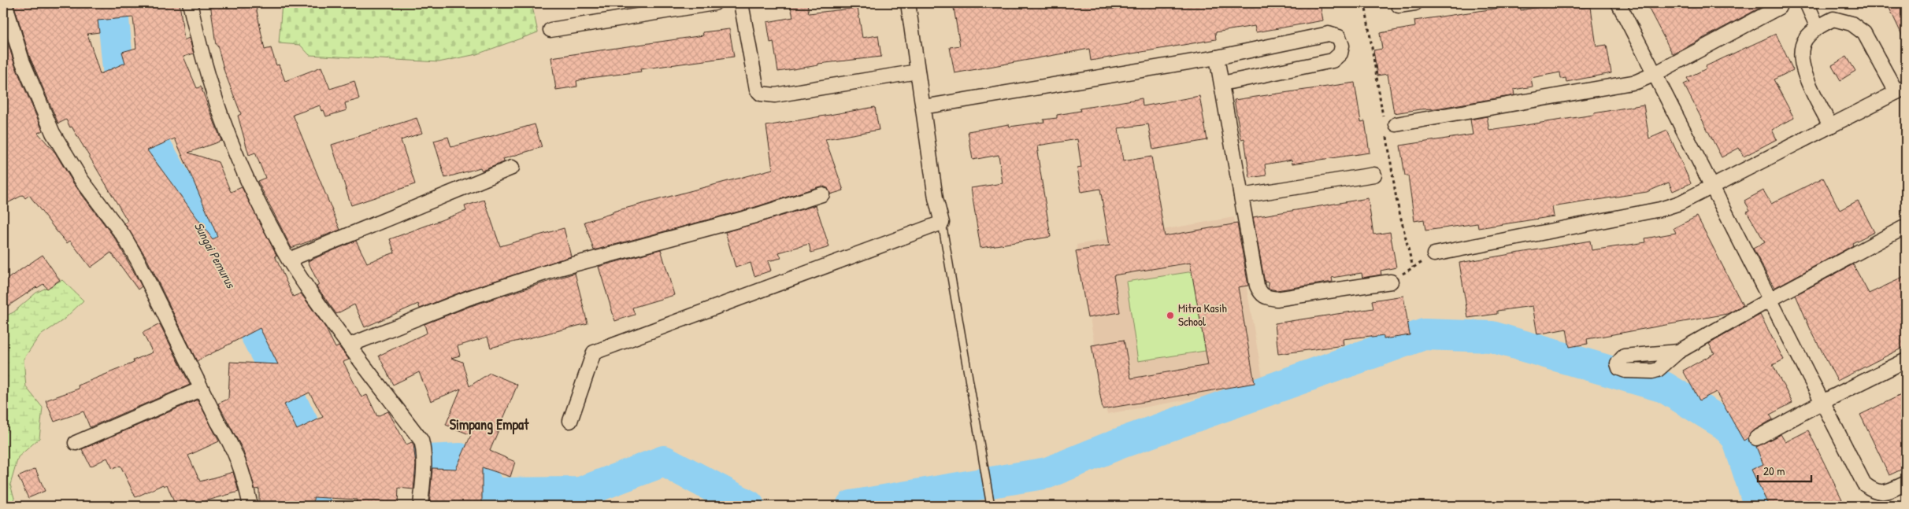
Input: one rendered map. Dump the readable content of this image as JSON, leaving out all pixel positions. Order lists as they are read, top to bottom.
{
  "districts": ["Simpang Empat"],
  "water": ["Sungai Pemurus"],
  "places": ["Mitra Kasih School"],
  "scale_bar": "20 m"
}
